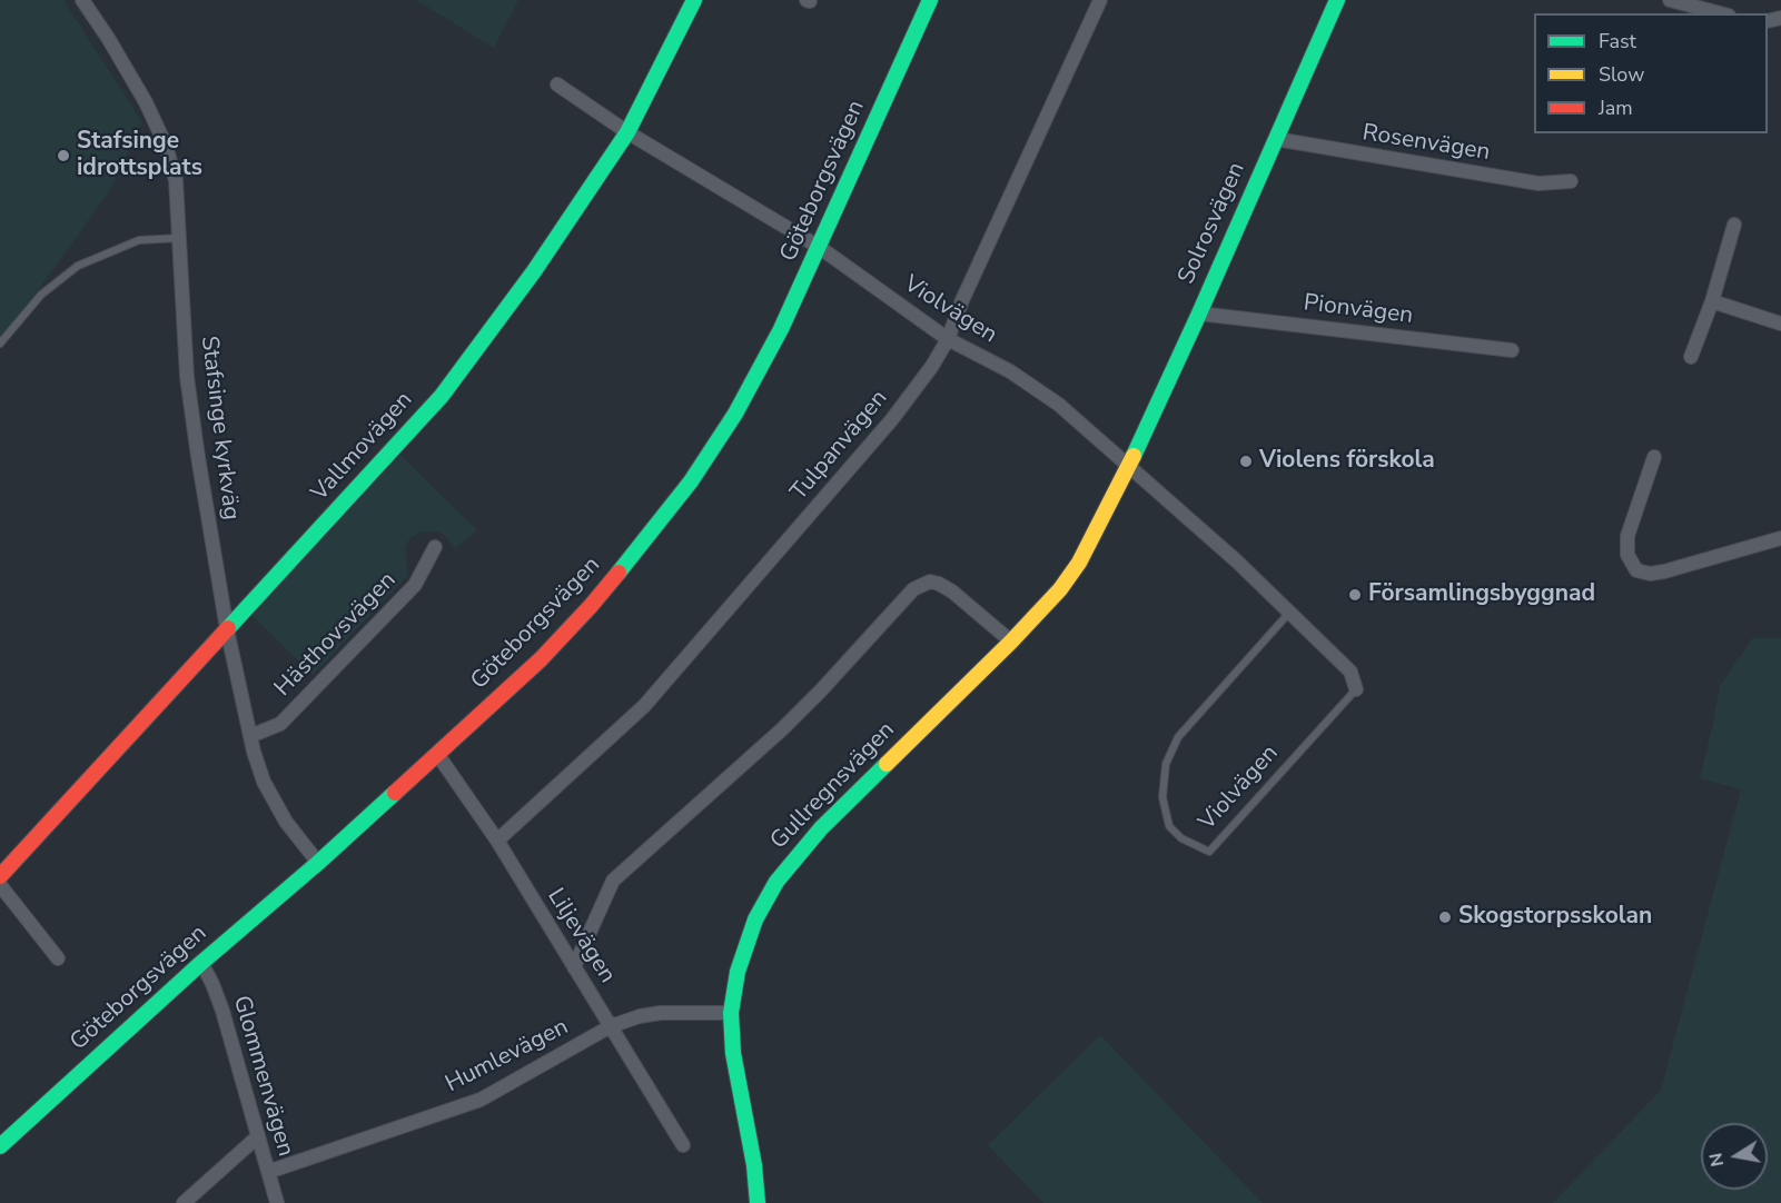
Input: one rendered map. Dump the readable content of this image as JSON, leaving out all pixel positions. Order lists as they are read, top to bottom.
{
  "streets": {
    "street": [
      "Rosenvägen",
      "Göteborgsvägen",
      "Solrosvägen",
      "Violvägen",
      "Pionvägen",
      "Stafsinge kyrkväg",
      "Tulpanvägen",
      "Vallmovägen",
      "Hästhovsvägen",
      "Gullregnsvägen",
      "Liljevägen",
      "Humlevägen",
      "Glommenvägen"
    ]
  },
  "crossings": [
    ["Rosenvägen", "Solrosvägen"],
    ["Göteborgsvägen", "Violvägen"],
    ["Göteborgsvägen", "Stafsinge kyrkväg"],
    ["Göteborgsvägen", "Liljevägen"],
    ["Göteborgsvägen", "Glommenvägen"],
    ["Solrosvägen", "Violvägen"],
    ["Solrosvägen", "Pionvägen"],
    ["Solrosvägen", "Gullregnsvägen"],
    ["Violvägen", "Tulpanvägen"],
    ["Violvägen", "Vallmovägen"],
    ["Violvägen", "Gullregnsvägen"],
    ["Stafsinge kyrkväg", "Vallmovägen"],
    ["Stafsinge kyrkväg", "Hästhovsvägen"],
    ["Tulpanvägen", "Liljevägen"],
    ["Gullregnsvägen", "Humlevägen"],
    ["Liljevägen", "Humlevägen"],
    ["Humlevägen", "Glommenvägen"]
  ],
  "places": [
    "Stafsinge idrottsplats",
    "Violens förskola",
    "Församlingsbyggnad",
    "Skogstorpsskolan"
  ],
  "legend": ["Fast", "Slow", "Jam"],
  "north": "left"
}
